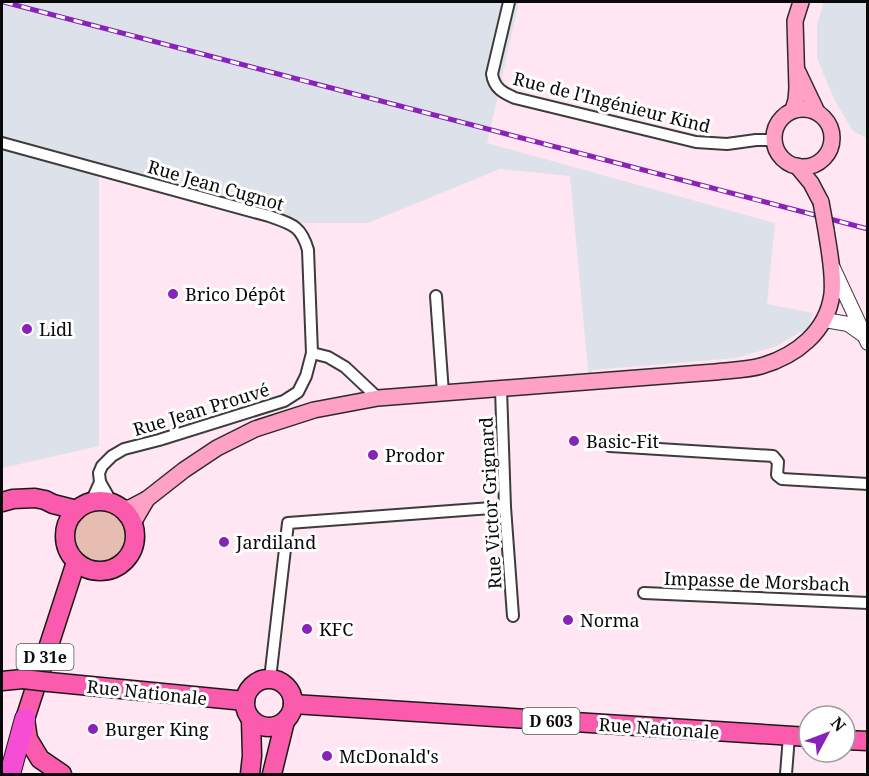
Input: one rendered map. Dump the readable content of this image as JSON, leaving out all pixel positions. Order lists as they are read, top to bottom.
{
  "streets": {
    "main road": ["D 31e", "Rue Nationale", "D 603"],
    "street": [
      "Rue de l'Ingénieur Kind",
      "Rue Jean Cugnot",
      "Rue Jean Prouvé",
      "Rue Victor Grignard",
      "Impasse de Morsbach"
    ]
  },
  "crossings": [
    ["Rue Jean Cugnot", "Rue Jean Prouvé"]
  ],
  "places": [
    "Brico Dépôt",
    "Lidl",
    "Basic-Fit",
    "Prodor",
    "Jardiland",
    "Norma",
    "KFC",
    "Burger King",
    "McDonald's"
  ],
  "north": "top right"
}
